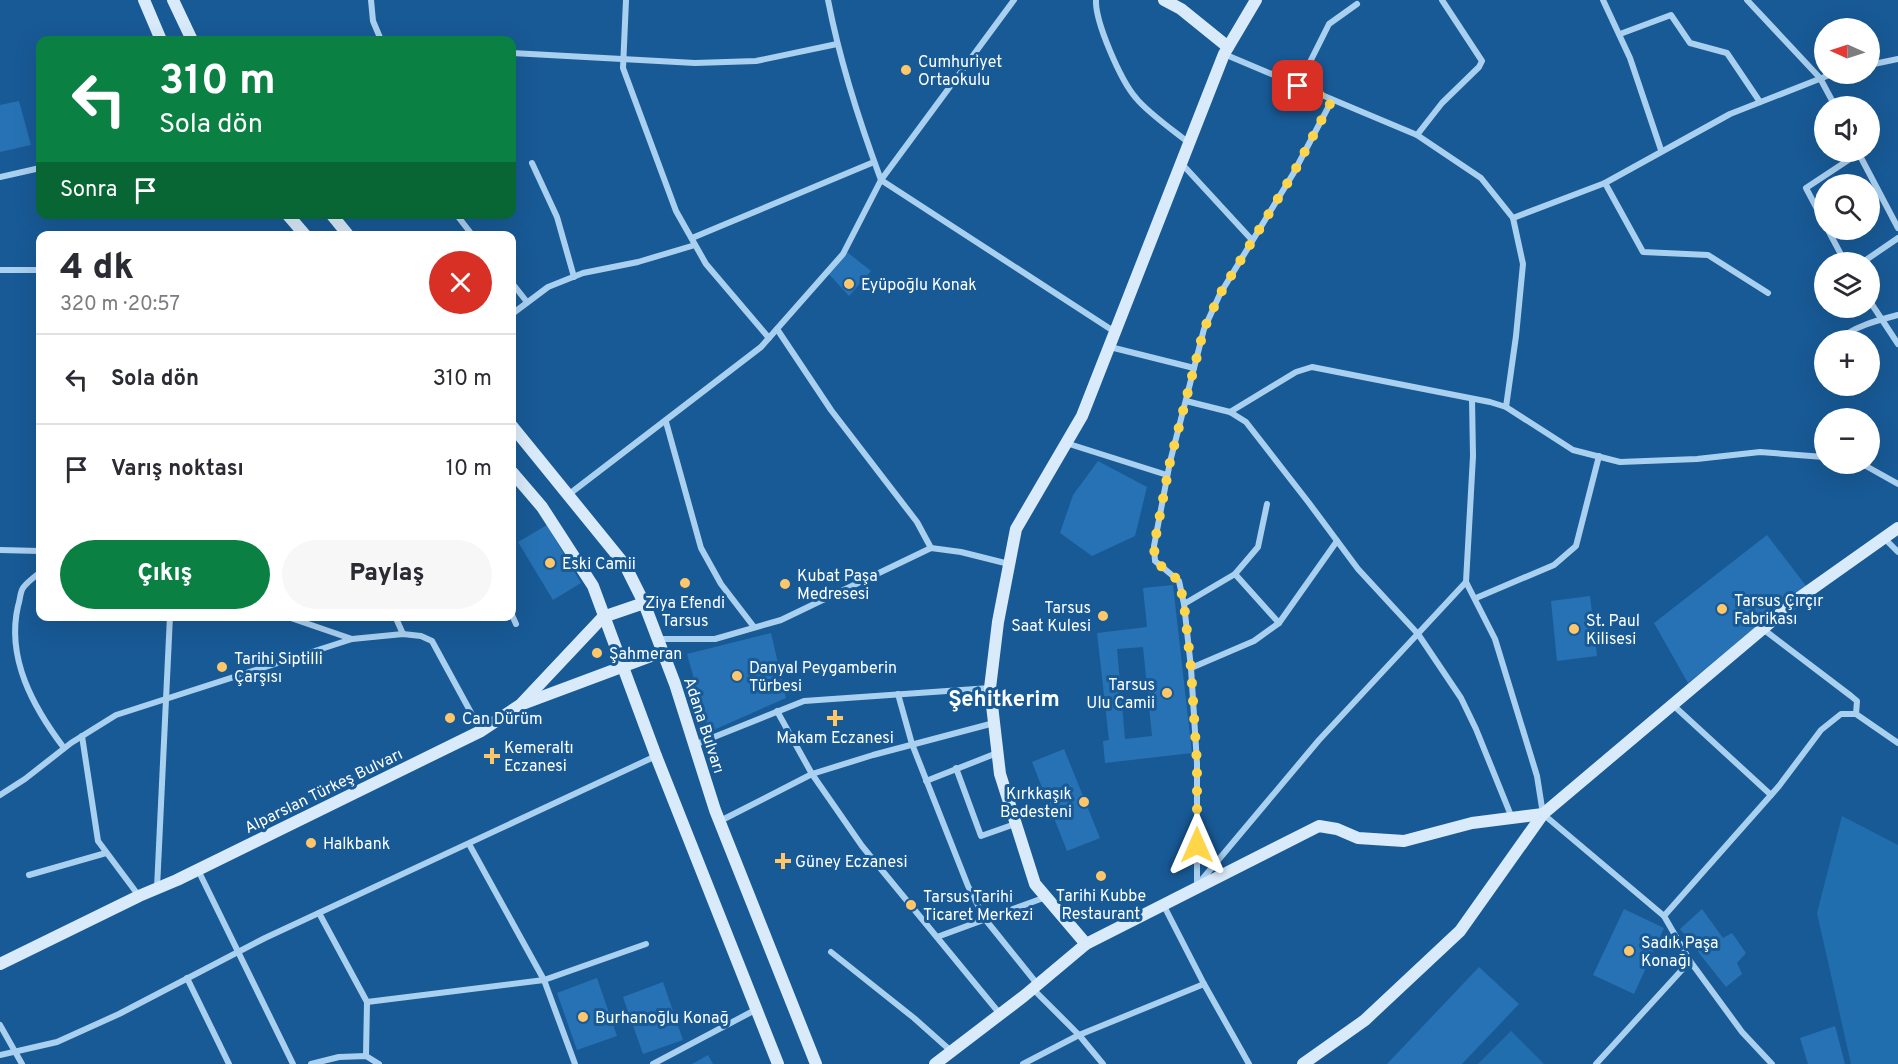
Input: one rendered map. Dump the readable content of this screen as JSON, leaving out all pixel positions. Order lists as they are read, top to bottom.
{
  "streets": {
    "street": ["Adana Bulvarı", "Alparslan Türkeş Bulvarı"]
  },
  "crossings": [
    ["Adana Bulvarı", "Alparslan Türkeş Bulvarı"]
  ],
  "districts": ["Şehitkerim"],
  "places": {
    "other": [
      "Cumhuriyet Ortaokulu",
      "Eyüpoğlu Konak",
      "Eski Camii",
      "Ziya Efendi Tarsus",
      "Kubat Paşa Medresesi",
      "Tarsus Çırçır Fabrikası",
      "Tarsus Saat Kulesi",
      "St. Paul Kilisesi",
      "Şahmeran",
      "Tarihi Siptilli Çarşısı",
      "Danyal Peygamberin Türbesi",
      "Tarsus Ulu Camii",
      "Can Dürüm",
      "Kırkkaşık Bedesteni",
      "Halkbank",
      "Tarihi Kubbe Restaurant",
      "Tarsus Tarihi Ticaret Merkezi",
      "Sadık Paşa Konağı",
      "Burhanoğlu Konağ"
    ],
    "health": ["Makam Eczanesi", "Kemeraltı Eczanesi", "Güney Eczanesi"]
  },
  "north": "left",
  "page": {
    "map_buttons": ["+", "−"],
    "turn": ["310 m", "Sola dön"],
    "then": "Sonra",
    "heading": ["4 dk", "320 m · 20:57"],
    "list": [
      {
        "name": "Sola dön",
        "value": "310 m"
      },
      {
        "name": "Varış noktası",
        "value": "10 m"
      }
    ],
    "buttons": ["Çıkış", "Paylaş"]
  }
}
